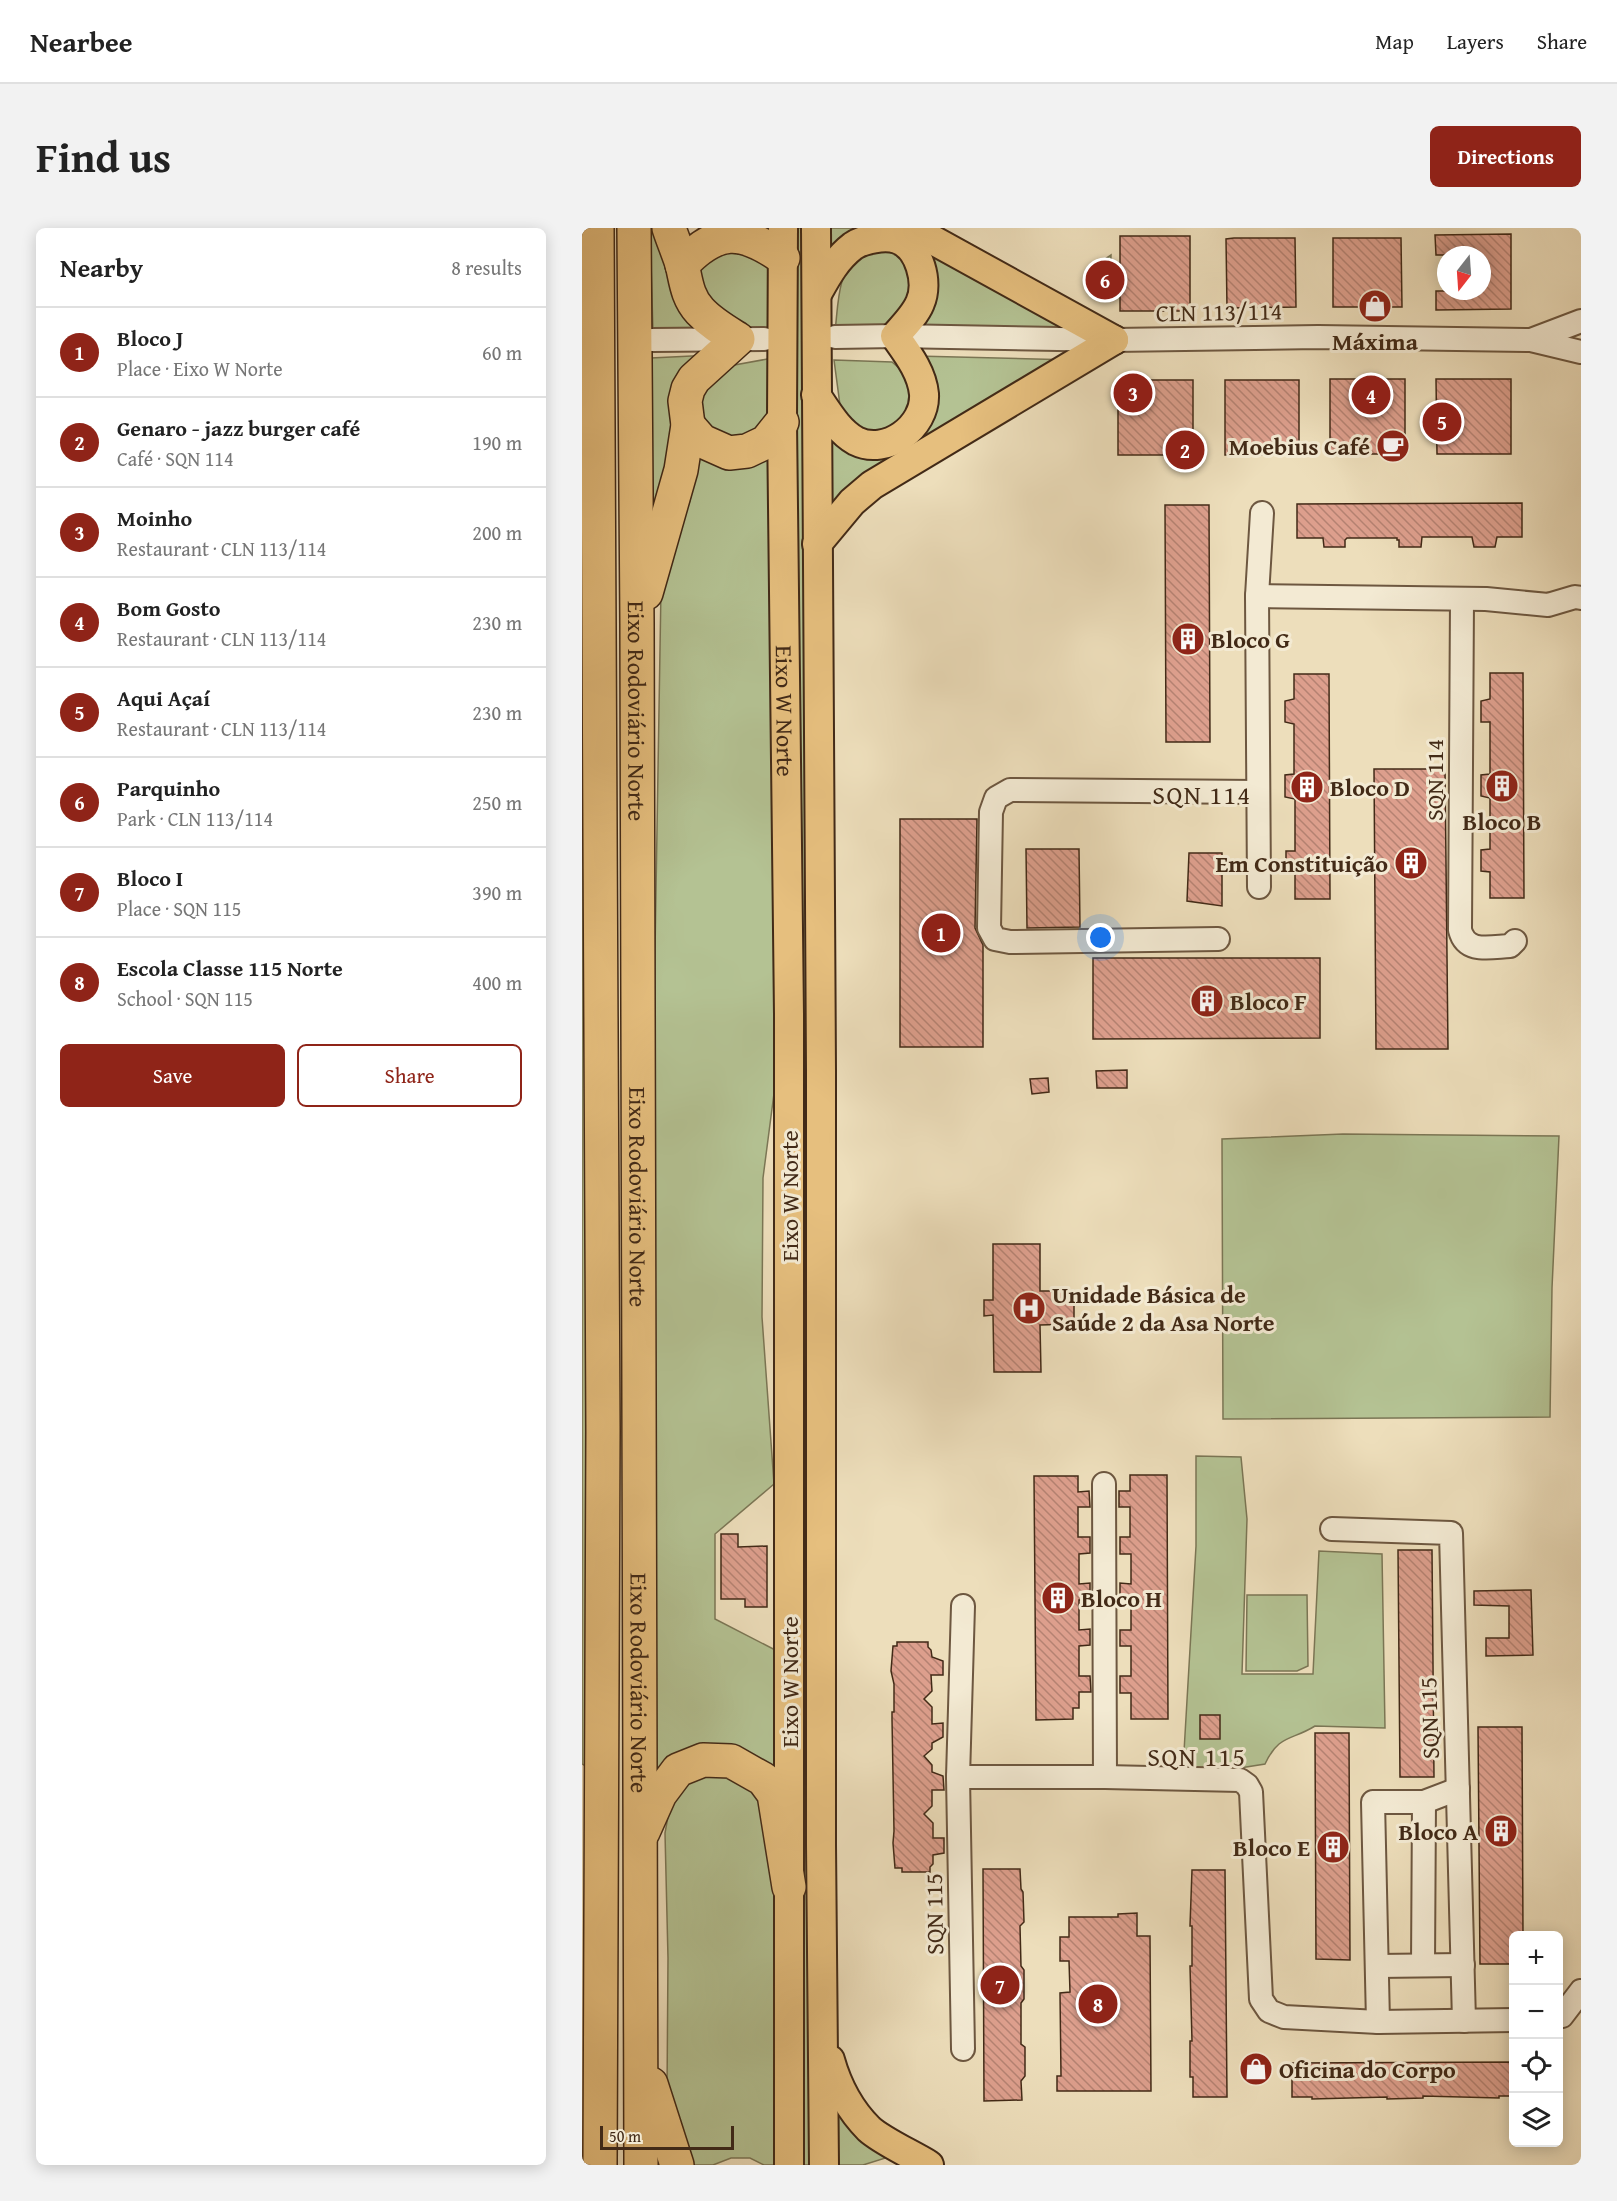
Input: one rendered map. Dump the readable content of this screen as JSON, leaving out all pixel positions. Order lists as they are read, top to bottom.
{
  "streets": {
    "highway": ["Eixo Rodoviário Norte"],
    "main road": ["Eixo W Norte"],
    "street": ["CLN 113/114", "SQN 114", "SQN 115"]
  },
  "districts": ["SQN 114", "SQN 115"],
  "places": {
    "shop": ["Máxima", "Oficina do Corpo"],
    "cafe": ["Moebius Café"],
    "building": [
      "Bloco G",
      "Bloco B",
      "Bloco D",
      "Em Constituição",
      "Bloco F",
      "Bloco H",
      "Bloco A",
      "Bloco E"
    ],
    "hospital": ["Unidade Básica de Saúde 2 da Asa Norte"]
  },
  "scale_bar": "50 m",
  "north": "bottom",
  "page": {
    "header": "Nearbee",
    "nav": ["Map", "Layers", "Share"],
    "title": "Find us",
    "buttons": [
      "Directions",
      ["Save", "Share"]
    ],
    "heading": ["Nearby", "8 results"],
    "pins": [
      "6",
      "3",
      "4",
      "5",
      "2",
      "1",
      "7",
      "8"
    ],
    "list": [
      {
        "mark": "1",
        "name": "Bloco J",
        "note": "Place · Eixo W Norte",
        "value": "60 m"
      },
      {
        "mark": "2",
        "name": "Genaro - jazz burger café",
        "note": "Café · SQN 114",
        "value": "190 m"
      },
      {
        "mark": "3",
        "name": "Moinho",
        "note": "Restaurant · CLN 113/114",
        "value": "200 m"
      },
      {
        "mark": "4",
        "name": "Bom Gosto",
        "note": "Restaurant · CLN 113/114",
        "value": "230 m"
      },
      {
        "mark": "5",
        "name": "Aqui Açaí",
        "note": "Restaurant · CLN 113/114",
        "value": "230 m"
      },
      {
        "mark": "6",
        "name": "Parquinho",
        "note": "Park · CLN 113/114",
        "value": "250 m"
      },
      {
        "mark": "7",
        "name": "Bloco I",
        "note": "Place · SQN 115",
        "value": "390 m"
      },
      {
        "mark": "8",
        "name": "Escola Classe 115 Norte",
        "note": "School · SQN 115",
        "value": "400 m"
      }
    ],
    "map_buttons": ["+", "−"],
    "scale": "50 m"
  }
}
